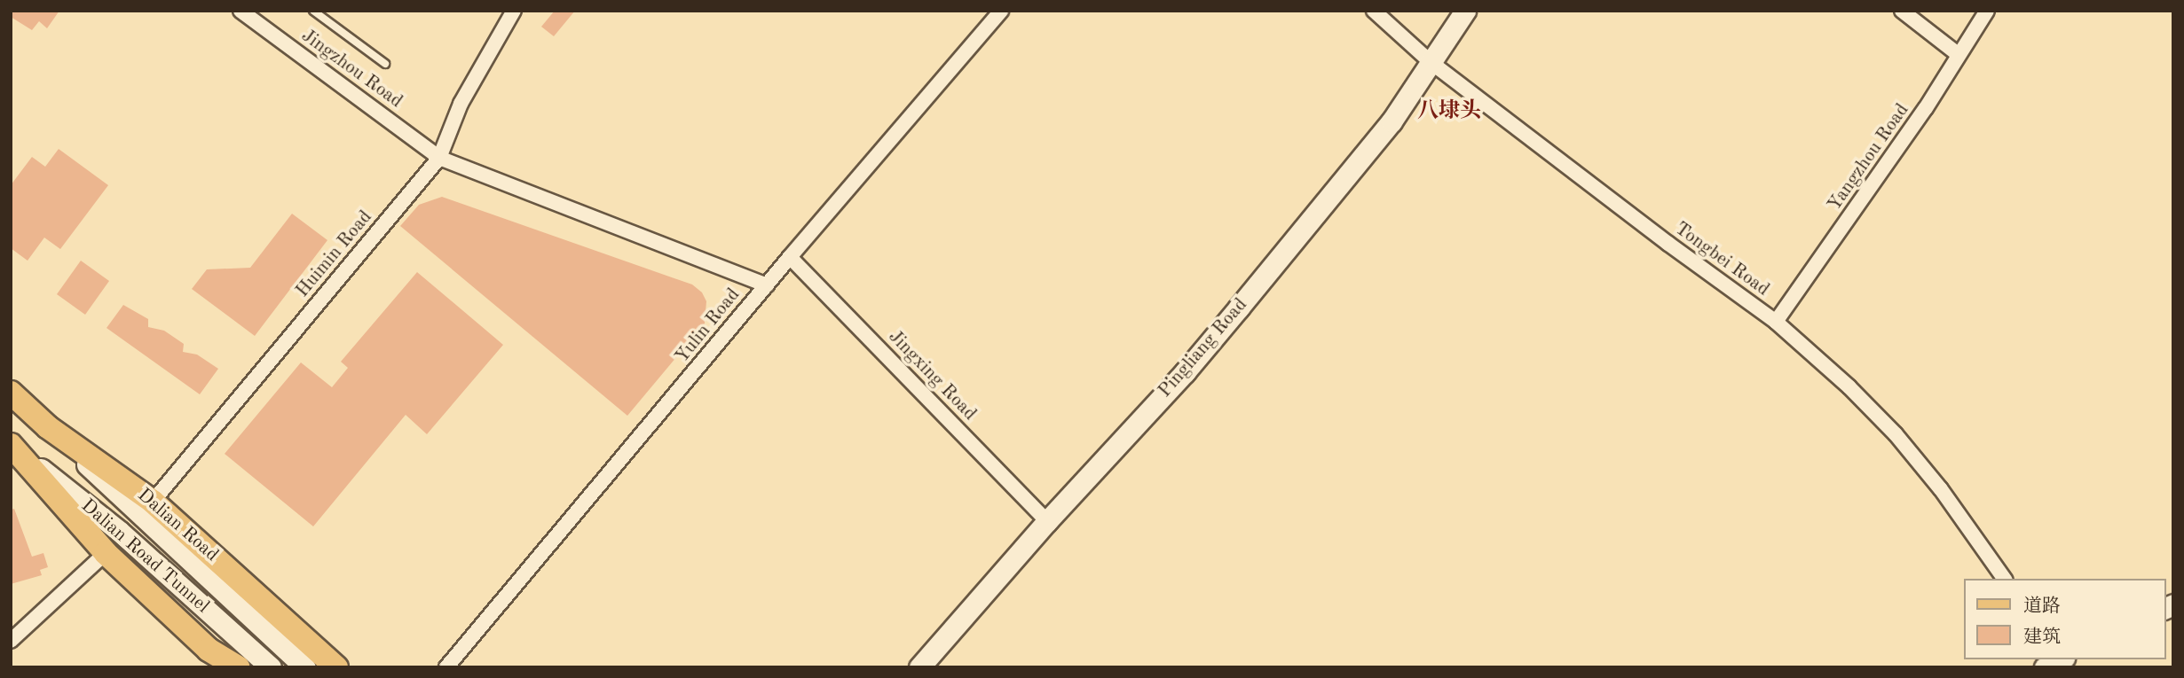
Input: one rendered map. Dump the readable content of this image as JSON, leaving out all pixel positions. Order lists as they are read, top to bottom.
{
  "streets": {
    "main road": ["Pingliang Road", "Dalian Road", "Dalian Road Tunnel"],
    "street": [
      "Jingzhou Road",
      "Yangzhou Road",
      "Huimin Road",
      "Tongbei Road",
      "Yulin Road",
      "Jingxing Road"
    ]
  },
  "crossings": [
    ["Jingzhou Road", "Huimin Road"],
    ["Yangzhou Road", "Tongbei Road"],
    ["Huimin Road", "Dalian Road"],
    ["Tongbei Road", "Pingliang Road"],
    ["Yulin Road", "Jingxing Road"],
    ["Pingliang Road", "Jingxing Road"],
    ["Dalian Road", "Dalian Road Tunnel"]
  ],
  "districts": ["八埭头"],
  "legend": ["道路", "建筑"]
}
